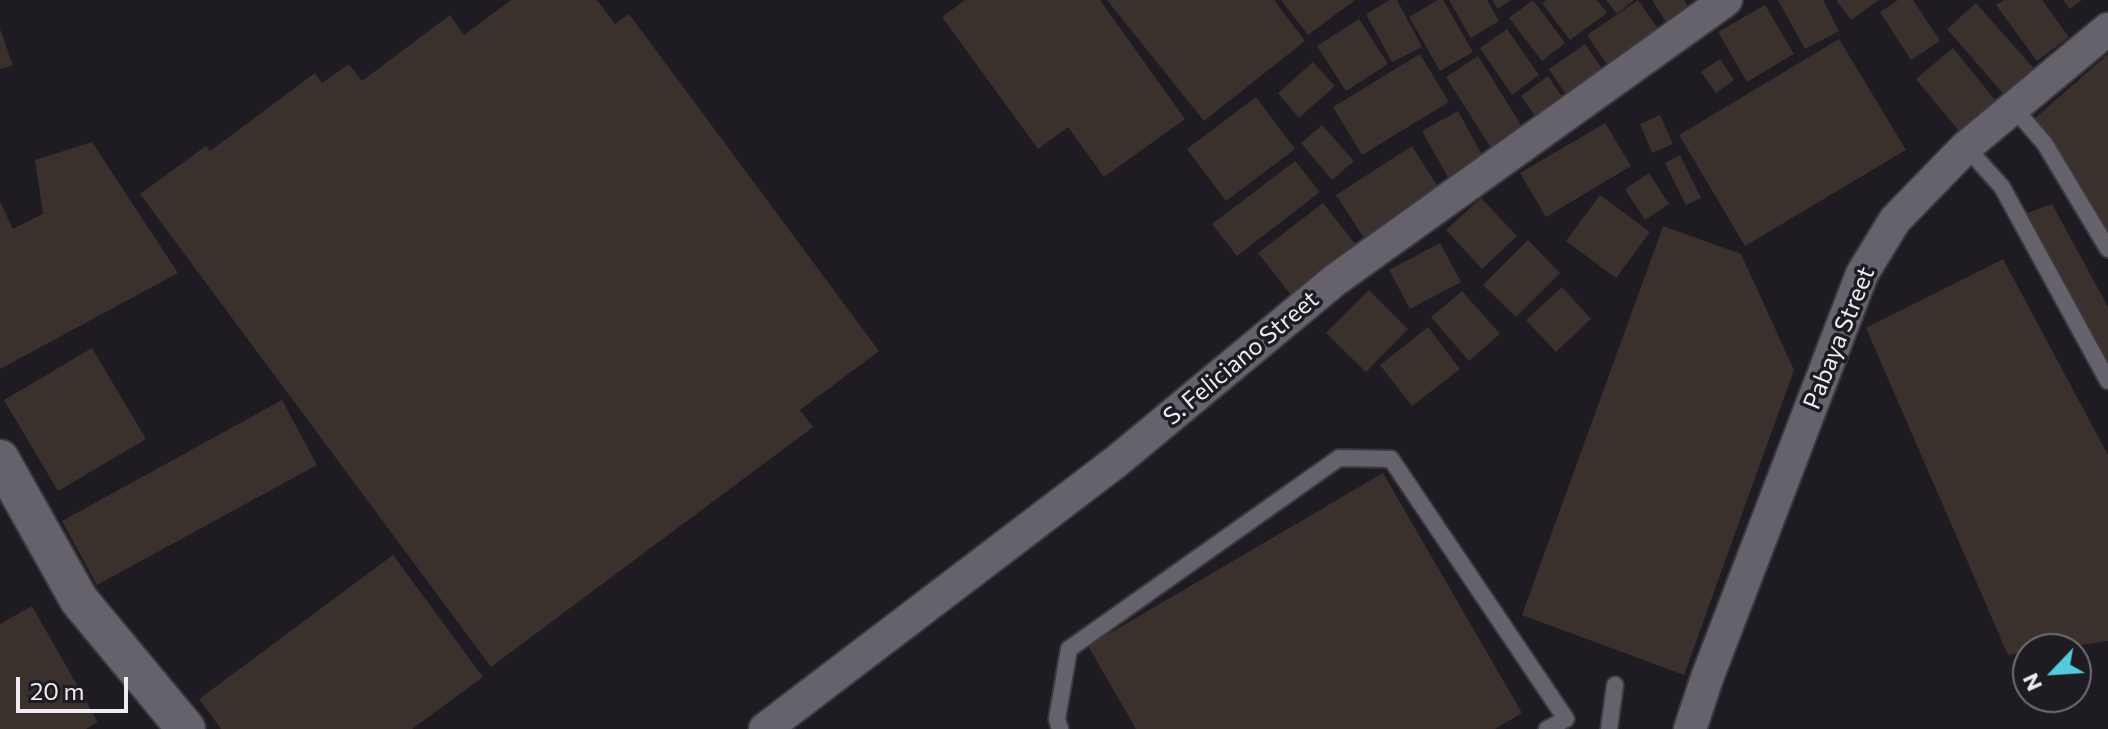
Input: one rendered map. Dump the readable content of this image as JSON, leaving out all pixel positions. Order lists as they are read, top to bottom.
{
  "streets": {
    "street": ["Pabaya Street", "S. Feliciano Street"]
  },
  "scale_bar": "20 m",
  "north": "bottom left"
}
